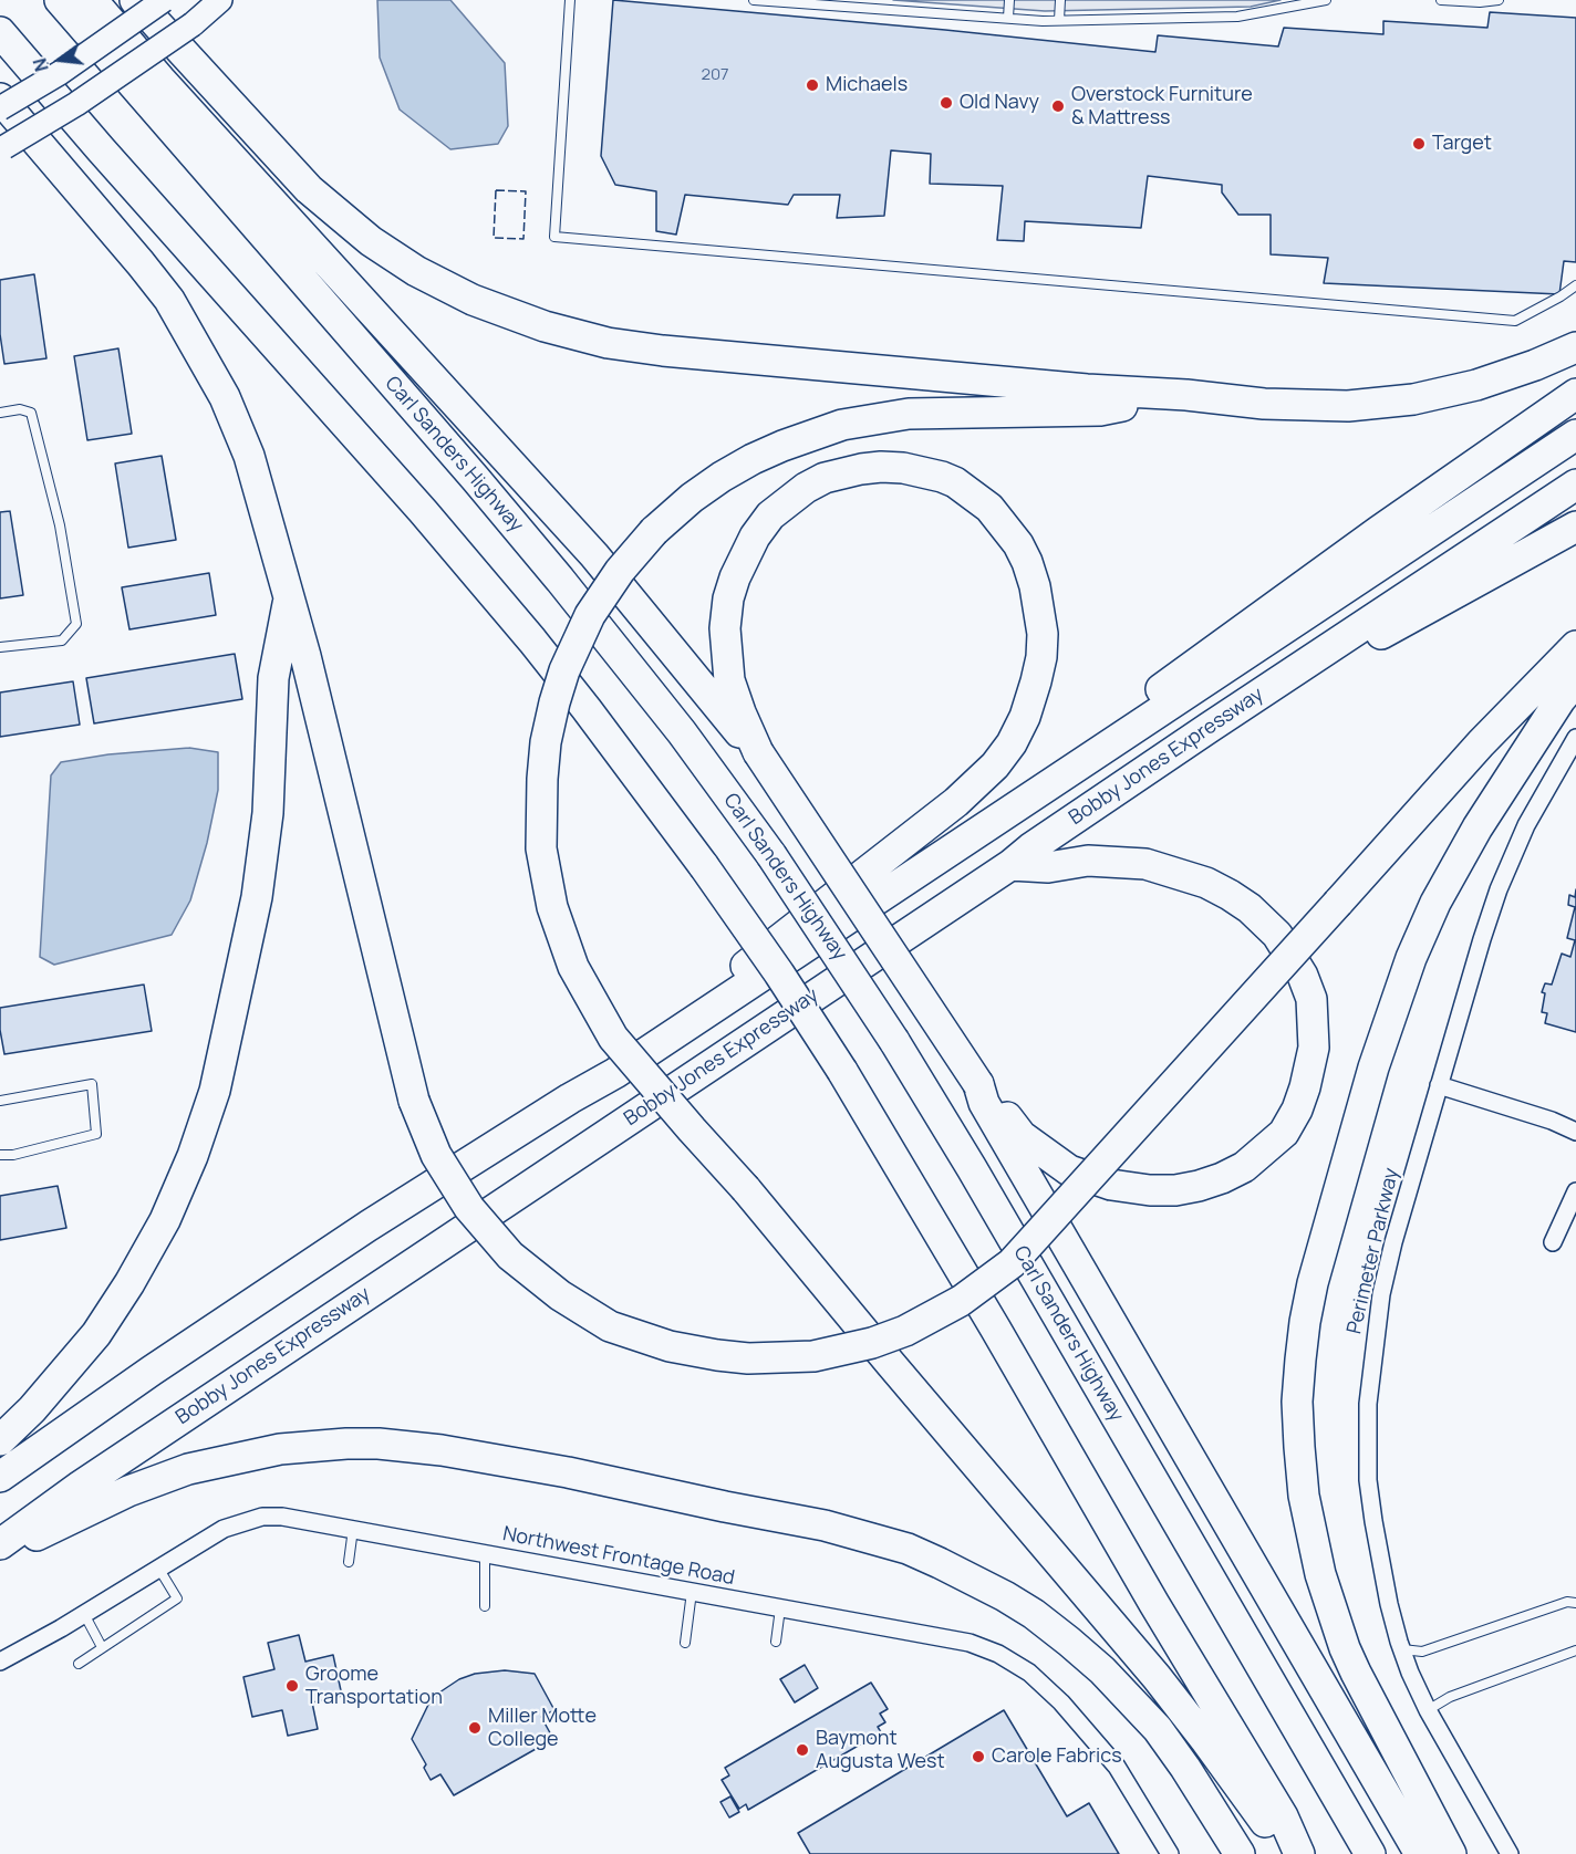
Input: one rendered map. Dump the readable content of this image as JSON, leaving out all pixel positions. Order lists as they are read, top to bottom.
{
  "streets": {
    "highway": ["Carl Sanders Highway", "Bobby Jones Expressway"],
    "street": ["Perimeter Parkway", "Northwest Frontage Road"]
  },
  "places": [
    "Michaels",
    "Old Navy",
    "Overstock Furniture & Mattress",
    "Target",
    "Groome Transportation",
    "Miller Motte College",
    "Baymont Augusta West",
    "Carole Fabrics"
  ],
  "house_numbers": ["207"],
  "north": "left"
}
